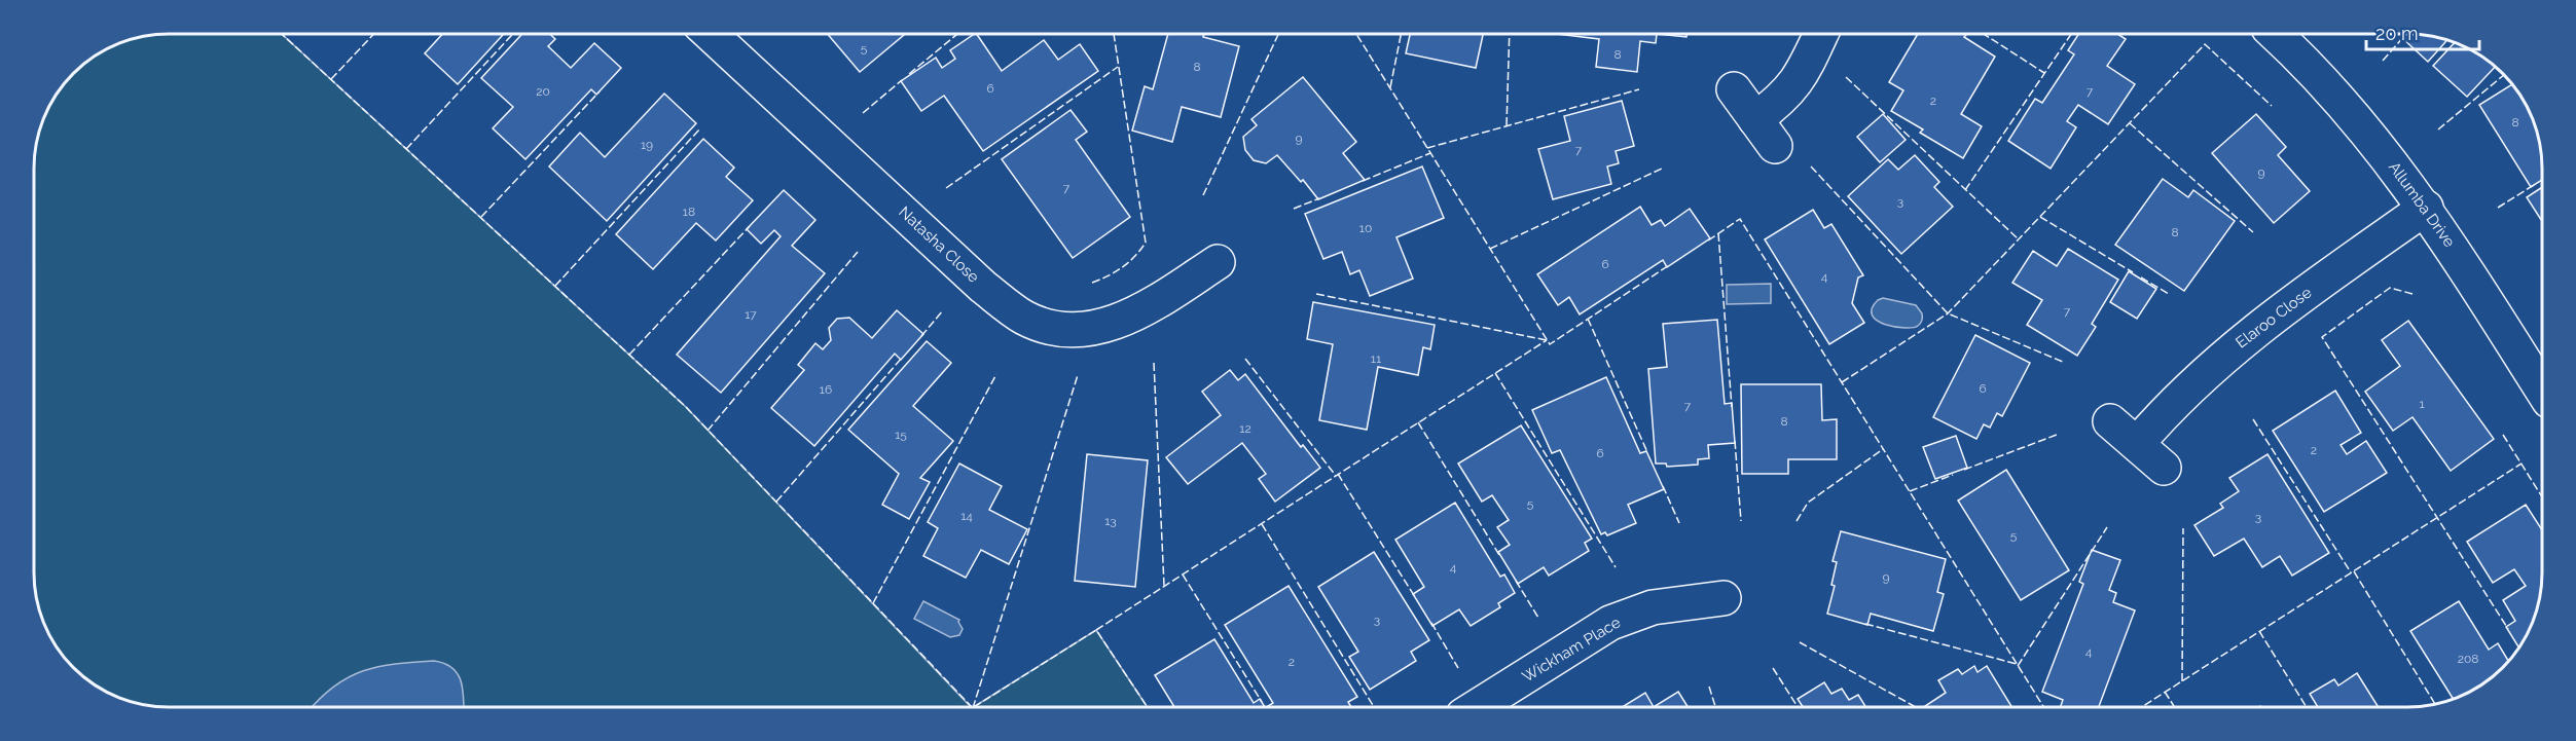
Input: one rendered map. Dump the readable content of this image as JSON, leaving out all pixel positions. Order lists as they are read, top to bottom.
{
  "streets": {
    "street": [
      "Allumba Drive",
      "Natasha Close",
      "Elaroo Close",
      "Wickham Place"
    ]
  },
  "crossings": [
    ["Allumba Drive", "Elaroo Close"]
  ],
  "house_numbers": [
    "5",
    "8",
    "8",
    "6",
    "20",
    "7",
    "2",
    "8",
    "9",
    "19",
    "7",
    "9",
    "7",
    "3",
    "18",
    "10",
    "8",
    "6",
    "4",
    "7",
    "17",
    "11",
    "6",
    "16",
    "1",
    "7",
    "8",
    "12",
    "15",
    "2",
    "6",
    "5",
    "14",
    "3",
    "13",
    "5",
    "4",
    "9",
    "3",
    "4",
    "208",
    "2"
  ],
  "scale_bar": "20 m"
}
